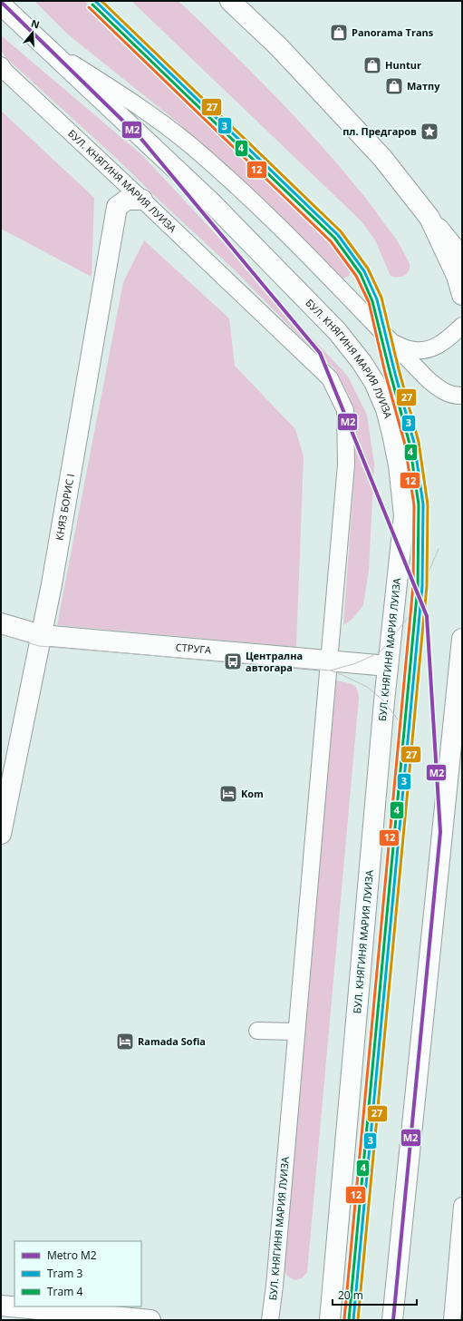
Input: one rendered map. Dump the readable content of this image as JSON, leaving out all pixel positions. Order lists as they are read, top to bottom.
{
  "streets": {
    "main road": ["БУЛ. КНЯГИНЯ МАРИЯ ЛУИЗА", "КНЯЗ БОРИС I", "СТРУГА"]
  },
  "crossings": [
    ["БУЛ. КНЯГИНЯ МАРИЯ ЛУИЗА", "КНЯЗ БОРИС I"],
    ["БУЛ. КНЯГИНЯ МАРИЯ ЛУИЗА", "СТРУГА"],
    ["КНЯЗ БОРИС I", "СТРУГА"]
  ],
  "places": {
    "shop": ["Panorama Trans", "Huntur", "Матпу"],
    "place": ["пл. Предгаров"],
    "bus stop": ["Централна автогара"],
    "hotel": ["Kom", "Ramada Sofia"]
  },
  "lines": [
    "tram line 3",
    "transit line 27",
    "metro line M2",
    "tram line 4",
    "transit line 12"
  ],
  "legend": ["Metro M2", "Tram 3", "Tram 4"],
  "scale_bar": "20 m",
  "north": "top"
}
